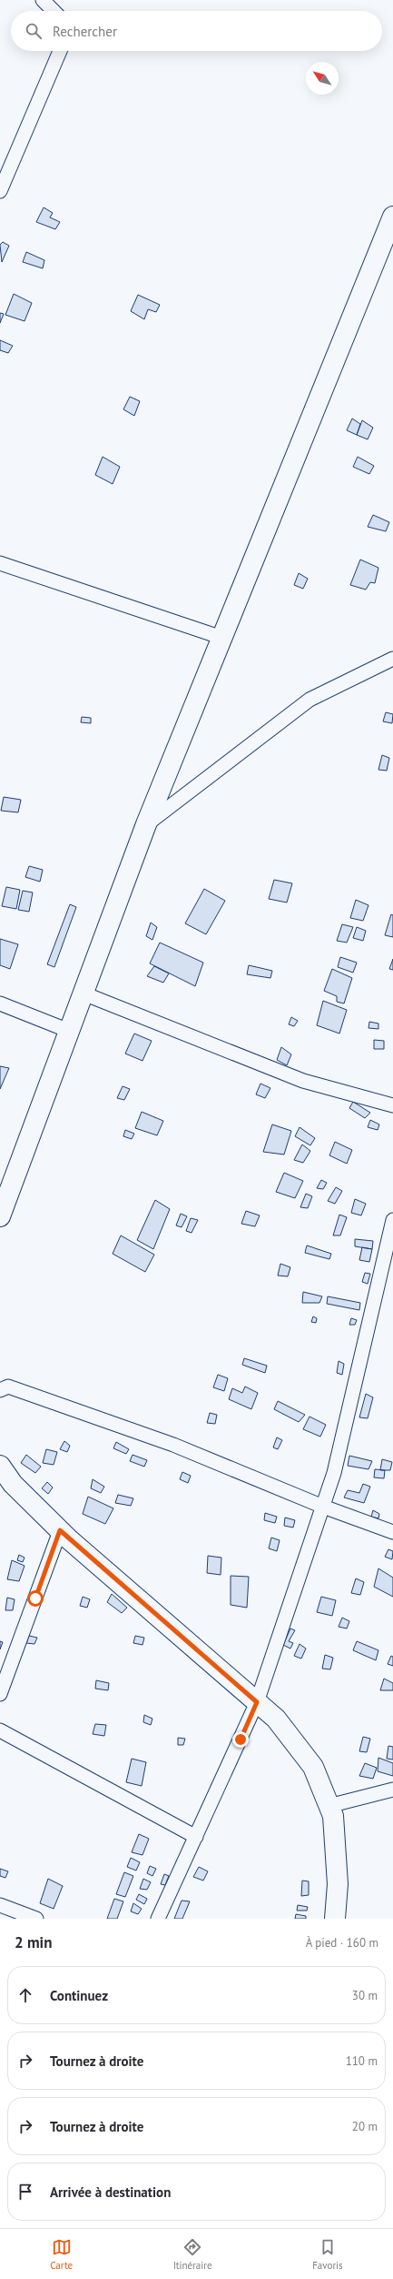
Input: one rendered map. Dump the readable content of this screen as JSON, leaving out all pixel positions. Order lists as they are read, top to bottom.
{
  "north": "top left",
  "page": {
    "search": "Rechercher",
    "heading": ["2 min", "À pied · 160 m"],
    "list": [
      ["Continuez", "30 m"],
      ["Tournez à droite", "110 m"],
      ["Tournez à droite", "20 m"],
      "Arrivée à destination"
    ],
    "nav": ["Carte", "Itinéraire", "Favoris"]
  }
}
